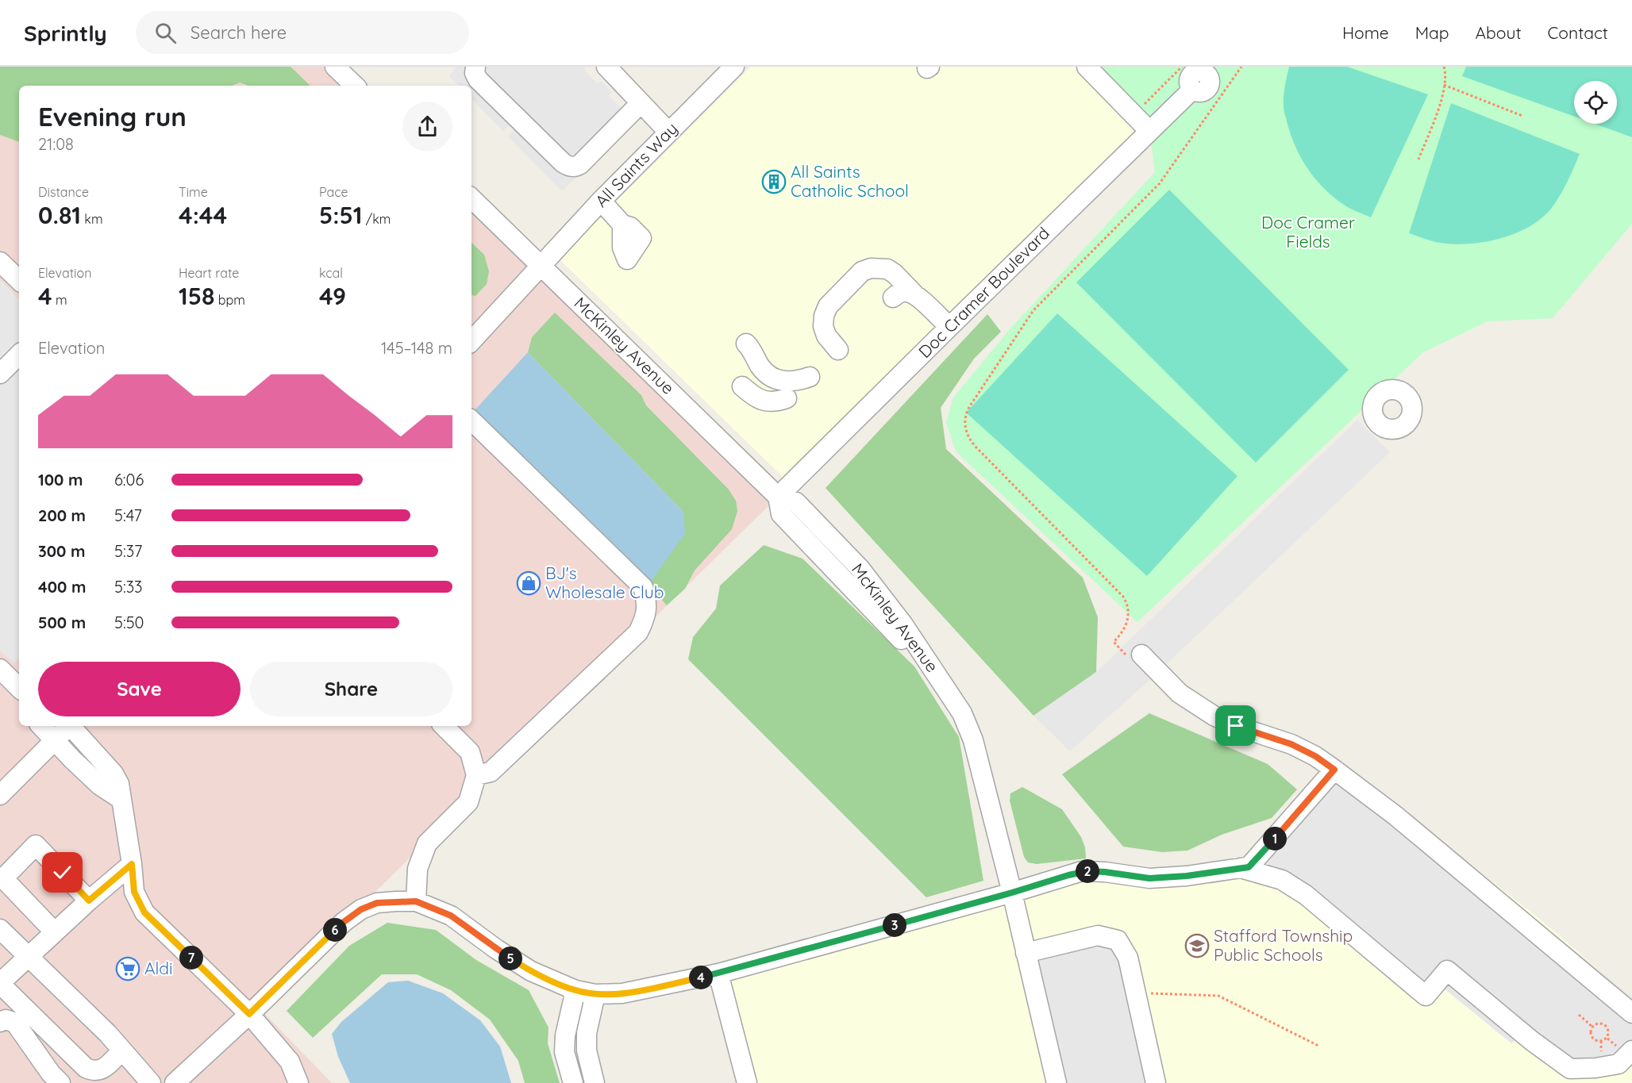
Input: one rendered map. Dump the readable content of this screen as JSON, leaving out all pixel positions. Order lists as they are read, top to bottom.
{
  "streets": {
    "street": ["All Saints Way", "Doc Cramer Boulevard", "McKinley Avenue"]
  },
  "crossings": [
    ["All Saints Way", "McKinley Avenue"],
    ["Doc Cramer Boulevard", "McKinley Avenue"]
  ],
  "parks": ["Doc Cramer Fields"],
  "places": {
    "building": ["All Saints Catholic School"],
    "shop": ["BJ's Wholesale Club"],
    "school or university": ["Stafford Township Public Schools"],
    "supermarket": ["Aldi"]
  },
  "page": {
    "header": "Sprintly",
    "search": "Search here",
    "nav": [
      "Home",
      "Map",
      "About",
      "Contact"
    ],
    "heading": ["Evening run", "21:08"],
    "stats": [
      ["Distance", "0.81 km"],
      ["Time", "4:44"],
      ["Pace", "5:51 /km"],
      ["Elevation", "4 m"],
      ["Heart rate", "158 bpm"],
      ["kcal", "49"]
    ],
    "chart": ["Elevation", "145–148 m"],
    "list": [
      {
        "name": "100 m",
        "note": "6:06"
      },
      {
        "name": "200 m",
        "note": "5:47"
      },
      {
        "name": "300 m",
        "note": "5:37"
      },
      {
        "name": "400 m",
        "note": "5:33"
      },
      {
        "name": "500 m",
        "note": "5:50"
      }
    ],
    "buttons": ["Save", "Share"],
    "pins": [
      "1",
      "2",
      "3",
      "6",
      "7",
      "5",
      "4"
    ]
  }
}
